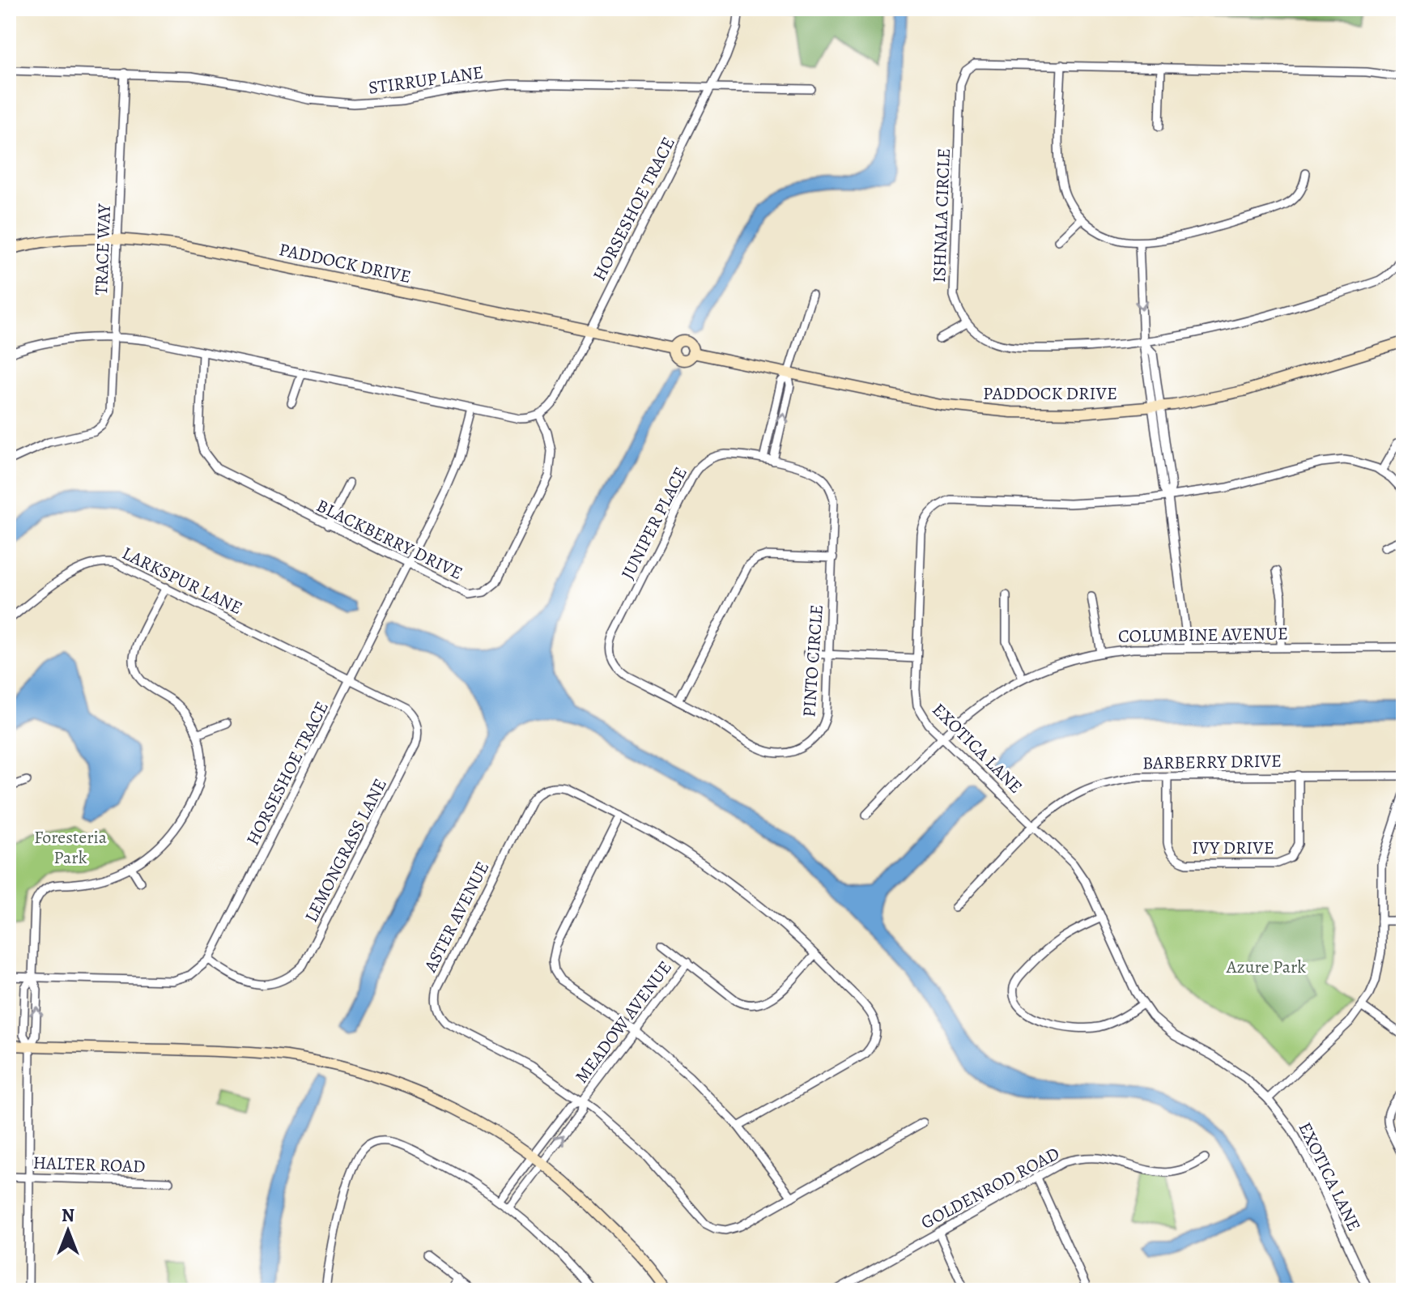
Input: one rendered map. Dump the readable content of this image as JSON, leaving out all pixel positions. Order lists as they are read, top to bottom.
{
  "streets": {
    "street": [
      "STIRRUP LANE",
      "HORSESHOE TRACE",
      "ISHNALA CIRCLE",
      "TRACE WAY",
      "PADDOCK DRIVE",
      "JUNIPER PLACE",
      "BLACKBERRY DRIVE",
      "LARKSPUR LANE",
      "COLUMBINE AVENUE",
      "PINTO CIRCLE",
      "EXOTICA LANE",
      "BARBERRY DRIVE",
      "IVY DRIVE",
      "LEMONGRASS LANE",
      "ASTER AVENUE",
      "MEADOW AVENUE",
      "HALTER ROAD",
      "GOLDENROD ROAD"
    ]
  },
  "crossings": [
    ["STIRRUP LANE", "HORSESHOE TRACE"],
    ["STIRRUP LANE", "TRACE WAY"],
    ["HORSESHOE TRACE", "PADDOCK DRIVE"],
    ["HORSESHOE TRACE", "BLACKBERRY DRIVE"],
    ["HORSESHOE TRACE", "LARKSPUR LANE"],
    ["HORSESHOE TRACE", "LEMONGRASS LANE"],
    ["TRACE WAY", "PADDOCK DRIVE"],
    ["JUNIPER PLACE", "PINTO CIRCLE"],
    ["LARKSPUR LANE", "LEMONGRASS LANE"],
    ["COLUMBINE AVENUE", "EXOTICA LANE"],
    ["EXOTICA LANE", "BARBERRY DRIVE"],
    ["BARBERRY DRIVE", "IVY DRIVE"],
    ["ASTER AVENUE", "MEADOW AVENUE"]
  ],
  "parks": ["Foresteria Park", "Azure Park"],
  "north": "top"
}
